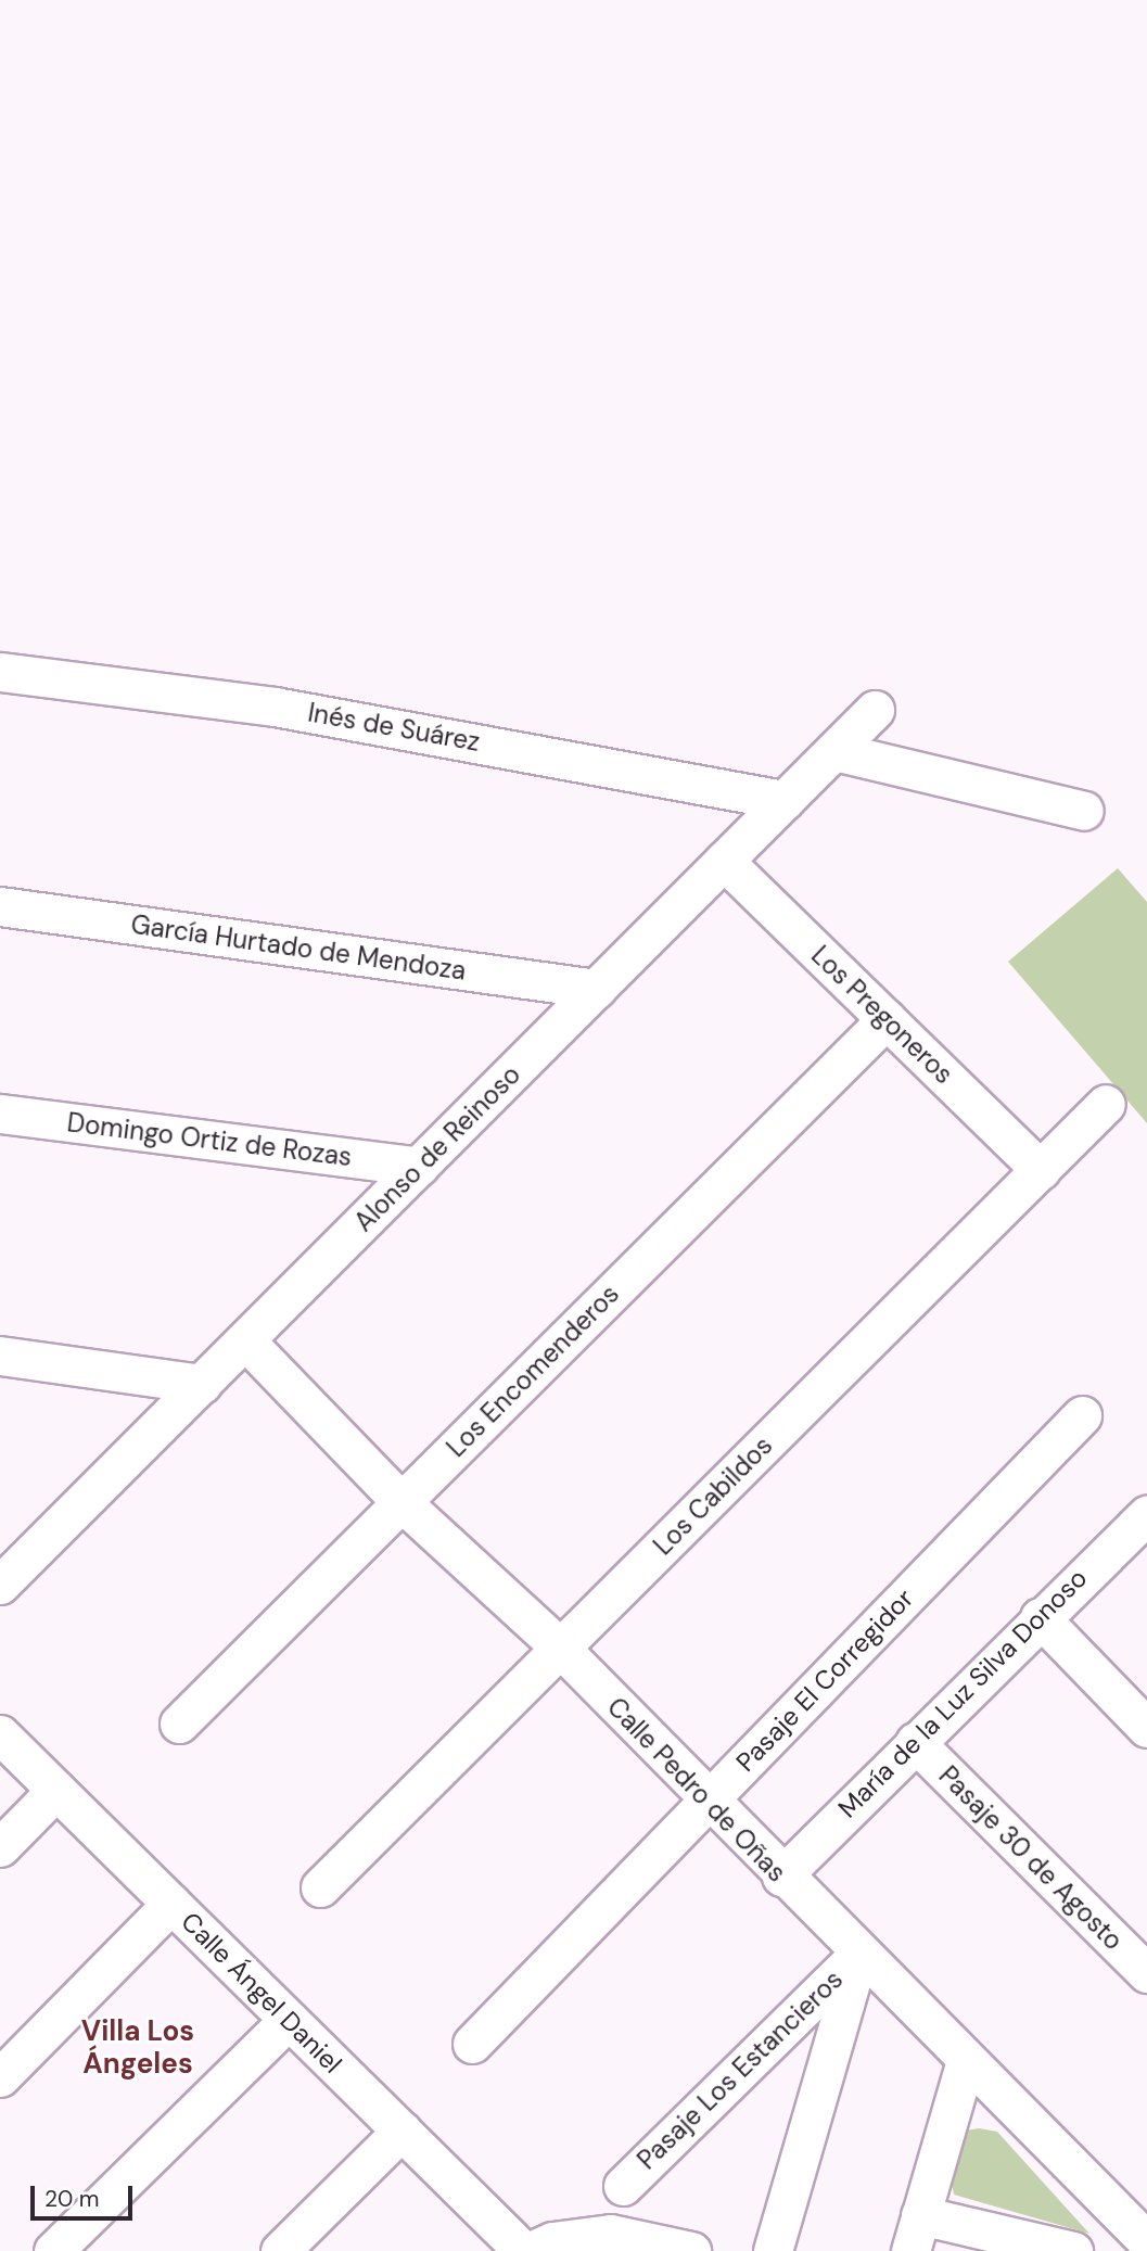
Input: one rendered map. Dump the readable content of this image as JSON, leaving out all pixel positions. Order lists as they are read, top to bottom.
{
  "streets": {
    "street": [
      "Inés de Suárez",
      "García Hurtado de Mendoza",
      "Los Pregoneros",
      "Domingo Ortiz de Rozas",
      "Alonso de Reinoso",
      "Los Encomenderos",
      "Los Cabildos",
      "Pasaje El Corregidor",
      "María de la Luz Silva Donoso",
      "Calle Pedro de Oñas",
      "Pasaje 30 de Agosto",
      "Calle Ángel Daniel",
      "Pasaje Los Estancieros"
    ]
  },
  "crossings": [
    ["Inés de Suárez", "Alonso de Reinoso"],
    ["García Hurtado de Mendoza", "Alonso de Reinoso"],
    ["Los Pregoneros", "Alonso de Reinoso"],
    ["Los Pregoneros", "Los Encomenderos"],
    ["Los Pregoneros", "Los Cabildos"],
    ["Domingo Ortiz de Rozas", "Alonso de Reinoso"],
    ["Alonso de Reinoso", "Calle Pedro de Oñas"],
    ["Los Encomenderos", "Calle Pedro de Oñas"],
    ["Los Cabildos", "Calle Pedro de Oñas"],
    ["Pasaje El Corregidor", "Calle Pedro de Oñas"],
    ["María de la Luz Silva Donoso", "Calle Pedro de Oñas"],
    ["María de la Luz Silva Donoso", "Pasaje 30 de Agosto"],
    ["Calle Pedro de Oñas", "Pasaje Los Estancieros"]
  ],
  "districts": ["Villa Los Ángeles"],
  "scale_bar": "20 m"
}
